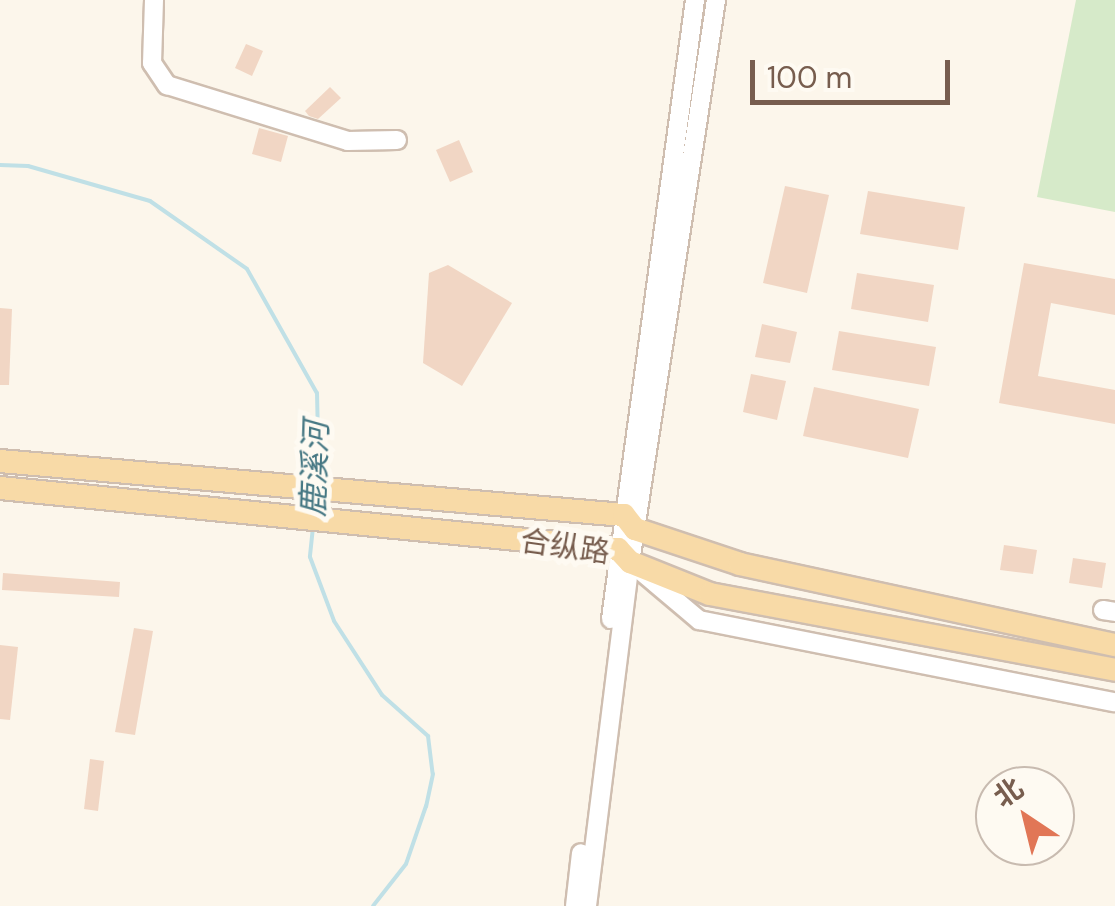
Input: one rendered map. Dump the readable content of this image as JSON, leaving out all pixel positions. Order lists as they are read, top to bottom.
{
  "streets": {
    "main road": ["合纵路"]
  },
  "water": ["鹿溪河"],
  "scale_bar": "100 m",
  "north": "top left"
}
